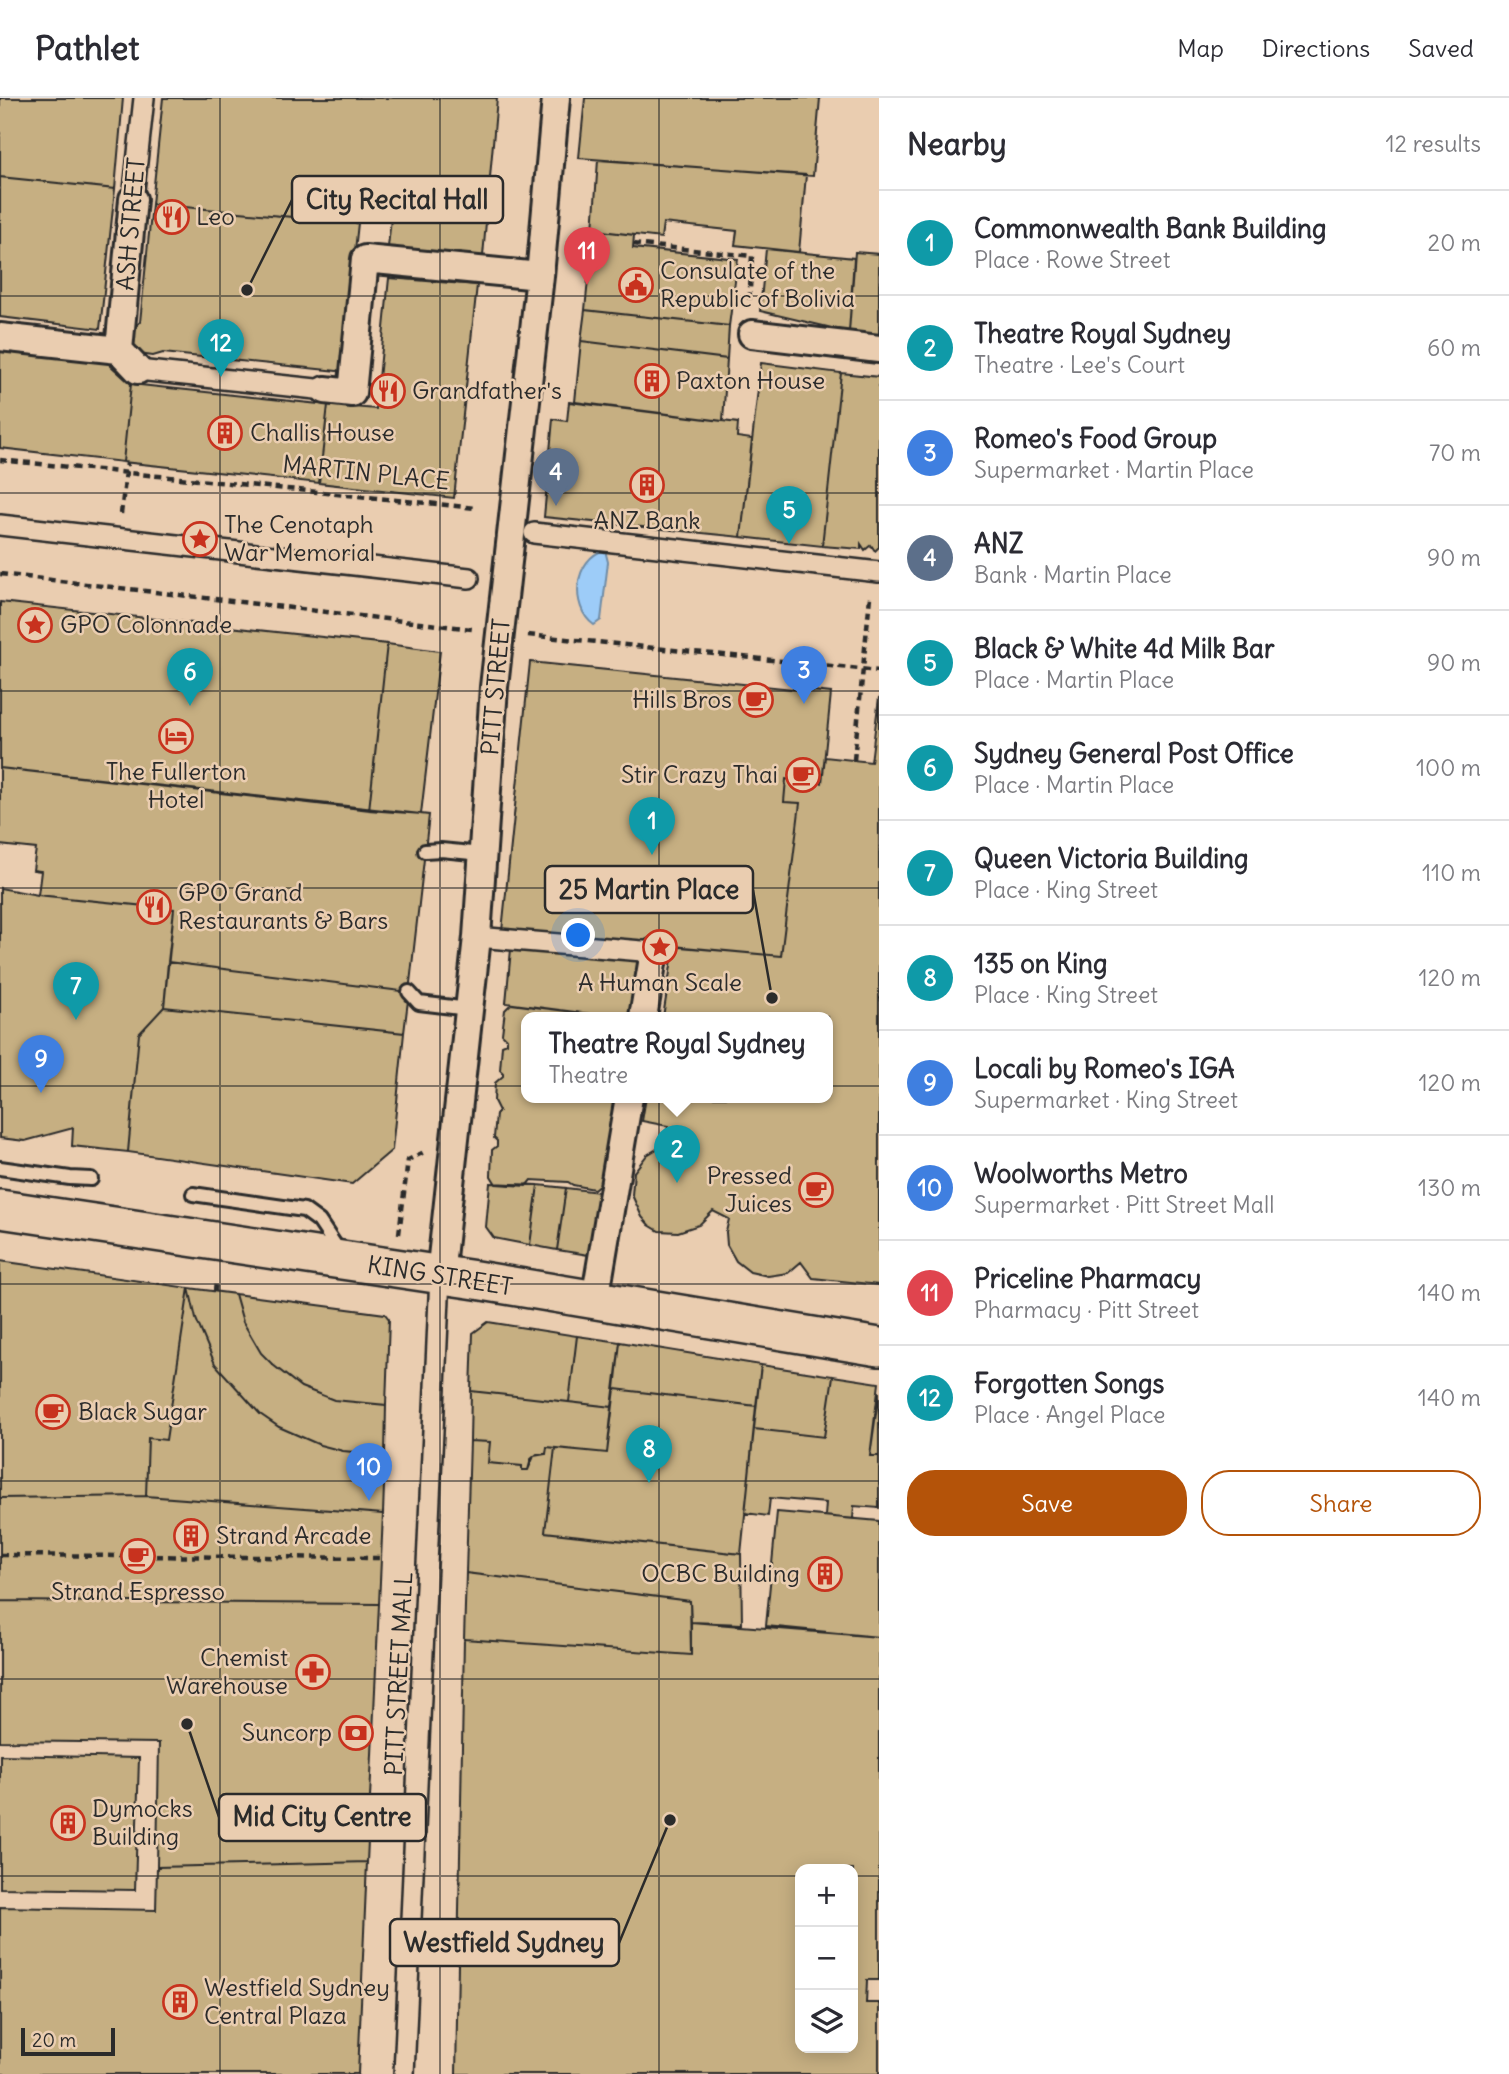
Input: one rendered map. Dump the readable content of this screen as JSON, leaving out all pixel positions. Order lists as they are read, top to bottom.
{
  "streets": {
    "main road": ["KING STREET"],
    "street": ["ASH STREET", "PITT STREET", "PITT STREET MALL"],
    "path": ["MARTIN PLACE"]
  },
  "crossings": [
    ["PITT STREET", "KING STREET"],
    ["PITT STREET", "PITT STREET MALL"],
    ["KING STREET", "PITT STREET MALL"]
  ],
  "places": {
    "restaurant": ["Leo", "Grandfather's", "GPO Grand Restaurants & Bars"],
    "public building": ["Consulate of the Republic of Bolivia"],
    "other": [
      "City Recital Hall",
      "25 Martin Place",
      "Mid City Centre",
      "Westfield Sydney"
    ],
    "building": [
      "Paxton House",
      "Challis House",
      "ANZ Bank",
      "Strand Arcade",
      "OCBC Building",
      "Dymocks Building",
      "Westfield Sydney Central Plaza"
    ],
    "place": ["The Cenotaph War Memorial", "GPO Colonnade", "A Human Scale"],
    "cafe": [
      "Hills Bros",
      "Stir Crazy Thai",
      "Pressed Juices",
      "Black Sugar",
      "Strand Espresso"
    ],
    "hotel": ["The Fullerton Hotel"],
    "pharmacy": ["Chemist Warehouse"],
    "bank": ["Suncorp"]
  },
  "scale_bar": "20 m",
  "page": {
    "header": "Pathlet",
    "nav": ["Map", "Directions", "Saved"],
    "heading": ["Nearby", "12 results"],
    "list": [
      {
        "mark": "1",
        "name": "Commonwealth Bank Building",
        "note": "Place · Rowe Street",
        "value": "20 m"
      },
      {
        "mark": "2",
        "name": "Theatre Royal Sydney",
        "note": "Theatre · Lee's Court",
        "value": "60 m"
      },
      {
        "mark": "3",
        "name": "Romeo's Food Group",
        "note": "Supermarket · Martin Place",
        "value": "70 m"
      },
      {
        "mark": "4",
        "name": "ANZ",
        "note": "Bank · Martin Place",
        "value": "90 m"
      },
      {
        "mark": "5",
        "name": "Black & White 4d Milk Bar",
        "note": "Place · Martin Place",
        "value": "90 m"
      },
      {
        "mark": "6",
        "name": "Sydney General Post Office",
        "note": "Place · Martin Place",
        "value": "100 m"
      },
      {
        "mark": "7",
        "name": "Queen Victoria Building",
        "note": "Place · King Street",
        "value": "110 m"
      },
      {
        "mark": "8",
        "name": "135 on King",
        "note": "Place · King Street",
        "value": "120 m"
      },
      {
        "mark": "9",
        "name": "Locali by Romeo's IGA",
        "note": "Supermarket · King Street",
        "value": "120 m"
      },
      {
        "mark": "10",
        "name": "Woolworths Metro",
        "note": "Supermarket · Pitt Street Mall",
        "value": "130 m"
      },
      {
        "mark": "11",
        "name": "Priceline Pharmacy",
        "note": "Pharmacy · Pitt Street",
        "value": "140 m"
      },
      {
        "mark": "12",
        "name": "Forgotten Songs",
        "note": "Place · Angel Place",
        "value": "140 m"
      }
    ],
    "pins": [
      "11",
      "12",
      "4",
      "5",
      "3",
      "6",
      "1",
      "7",
      "9",
      "2",
      "8",
      "10"
    ],
    "popup": ["Theatre Royal Sydney", "Theatre"],
    "buttons": ["Save", "Share"],
    "map_buttons": ["+", "−"],
    "scale": "20 m"
  }
}
